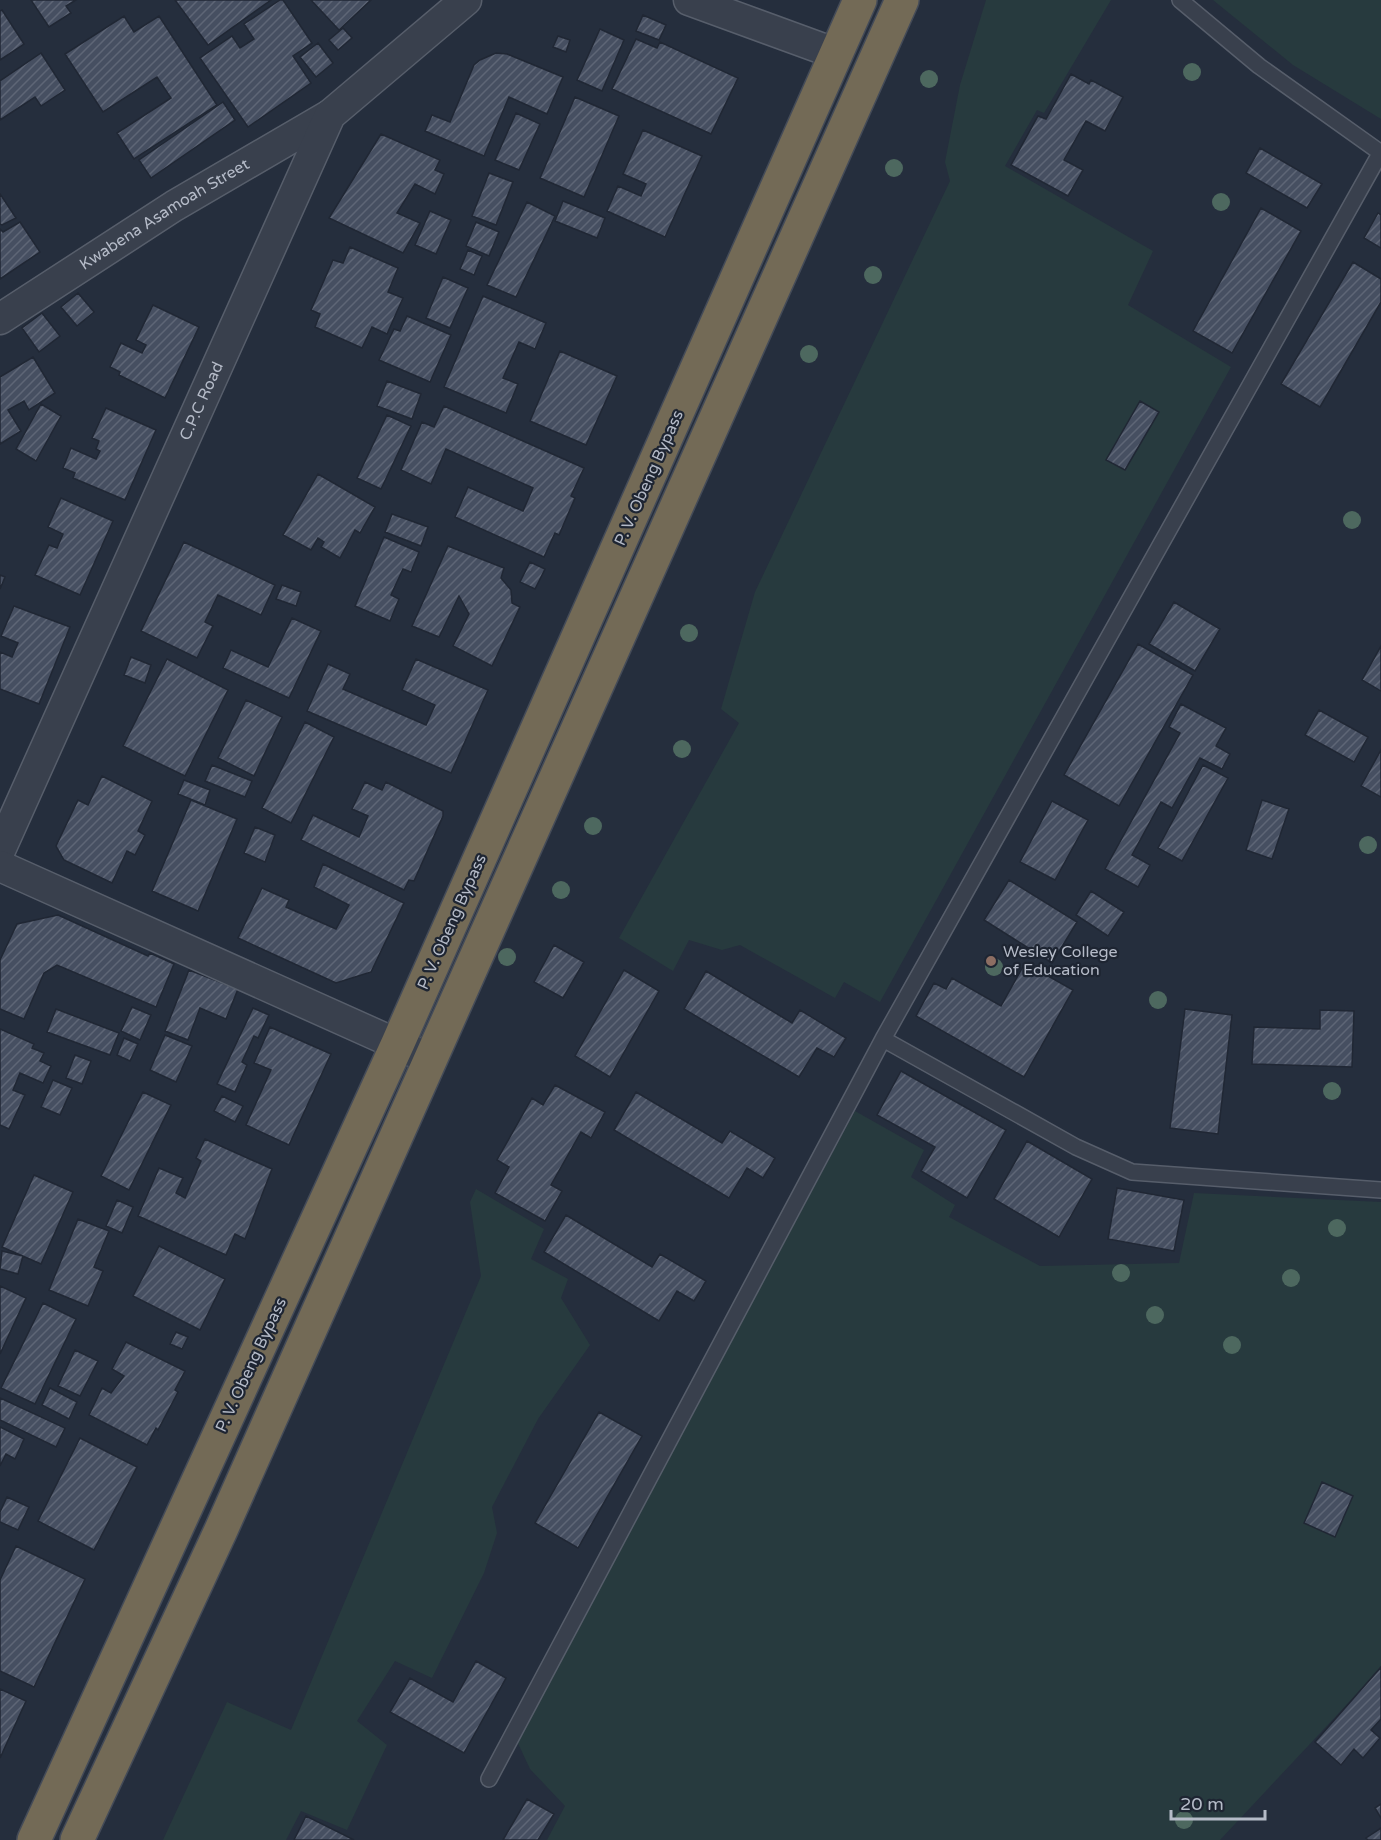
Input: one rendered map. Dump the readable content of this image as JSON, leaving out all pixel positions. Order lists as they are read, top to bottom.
{
  "streets": {
    "highway": ["P. V. Obeng Bypass"],
    "street": ["Kwabena Asamoah Street", "C.P.C Road"]
  },
  "crossings": [
    ["Kwabena Asamoah Street", "C.P.C Road"]
  ],
  "places": ["Wesley College of Education"],
  "scale_bar": "20 m"
}
